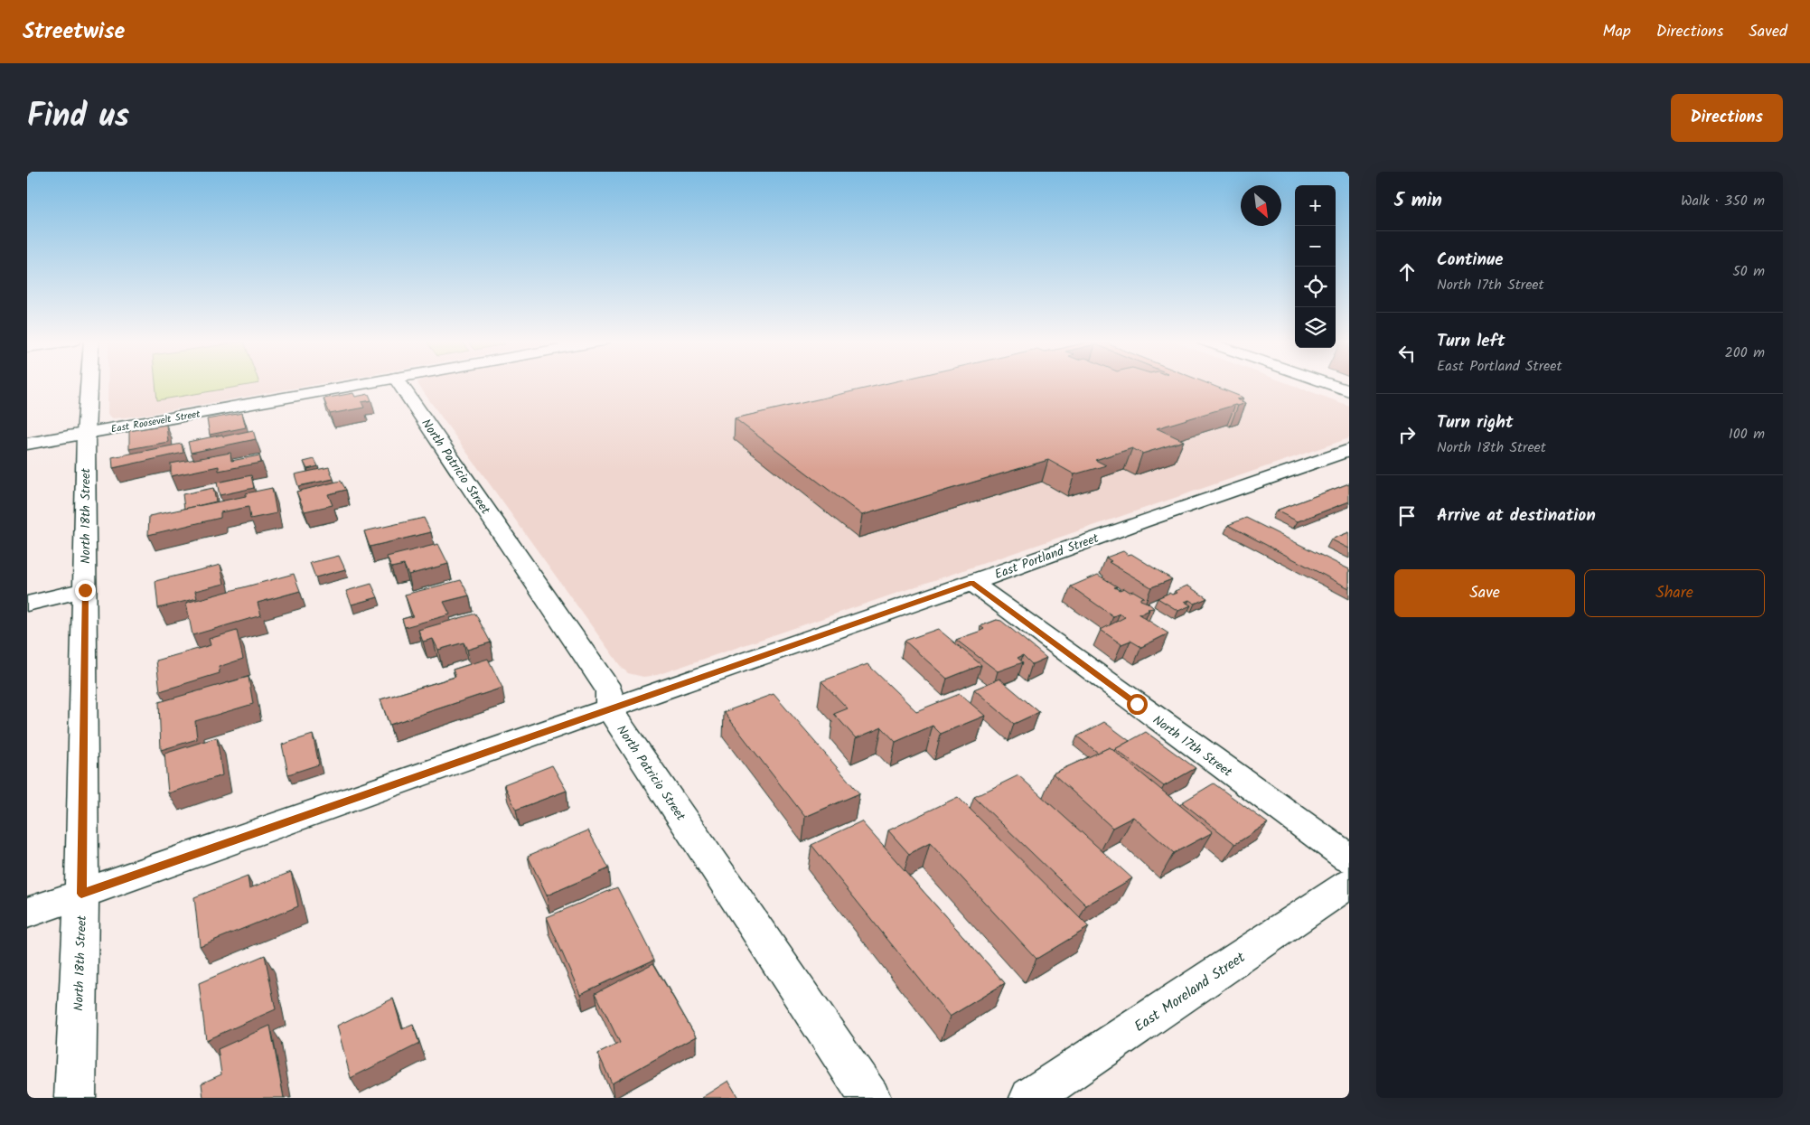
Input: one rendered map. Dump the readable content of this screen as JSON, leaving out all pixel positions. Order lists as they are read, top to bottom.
{
  "streets": {
    "street": [
      "East Roosevelt Street",
      "North Patricio Street",
      "North 18th Street",
      "East Portland Street",
      "North 17th Street",
      "East Moreland Street"
    ]
  },
  "crossings": [
    ["East Roosevelt Street", "North 18th Street"],
    ["North Patricio Street", "East Portland Street"],
    ["North 18th Street", "East Portland Street"],
    ["East Portland Street", "North 17th Street"]
  ],
  "north": "bottom right",
  "page": {
    "header": "Streetwise",
    "nav": ["Map", "Directions", "Saved"],
    "title": "Find us",
    "buttons": [
      "Directions",
      ["Save", "Share"]
    ],
    "heading": ["5 min", "Walk · 350 m"],
    "map_buttons": ["+", "−"],
    "list": [
      ["Continue", "North 17th Street", "50 m"],
      ["Turn left", "East Portland Street", "200 m"],
      ["Turn right", "North 18th Street", "100 m"],
      "Arrive at destination"
    ]
  }
}
